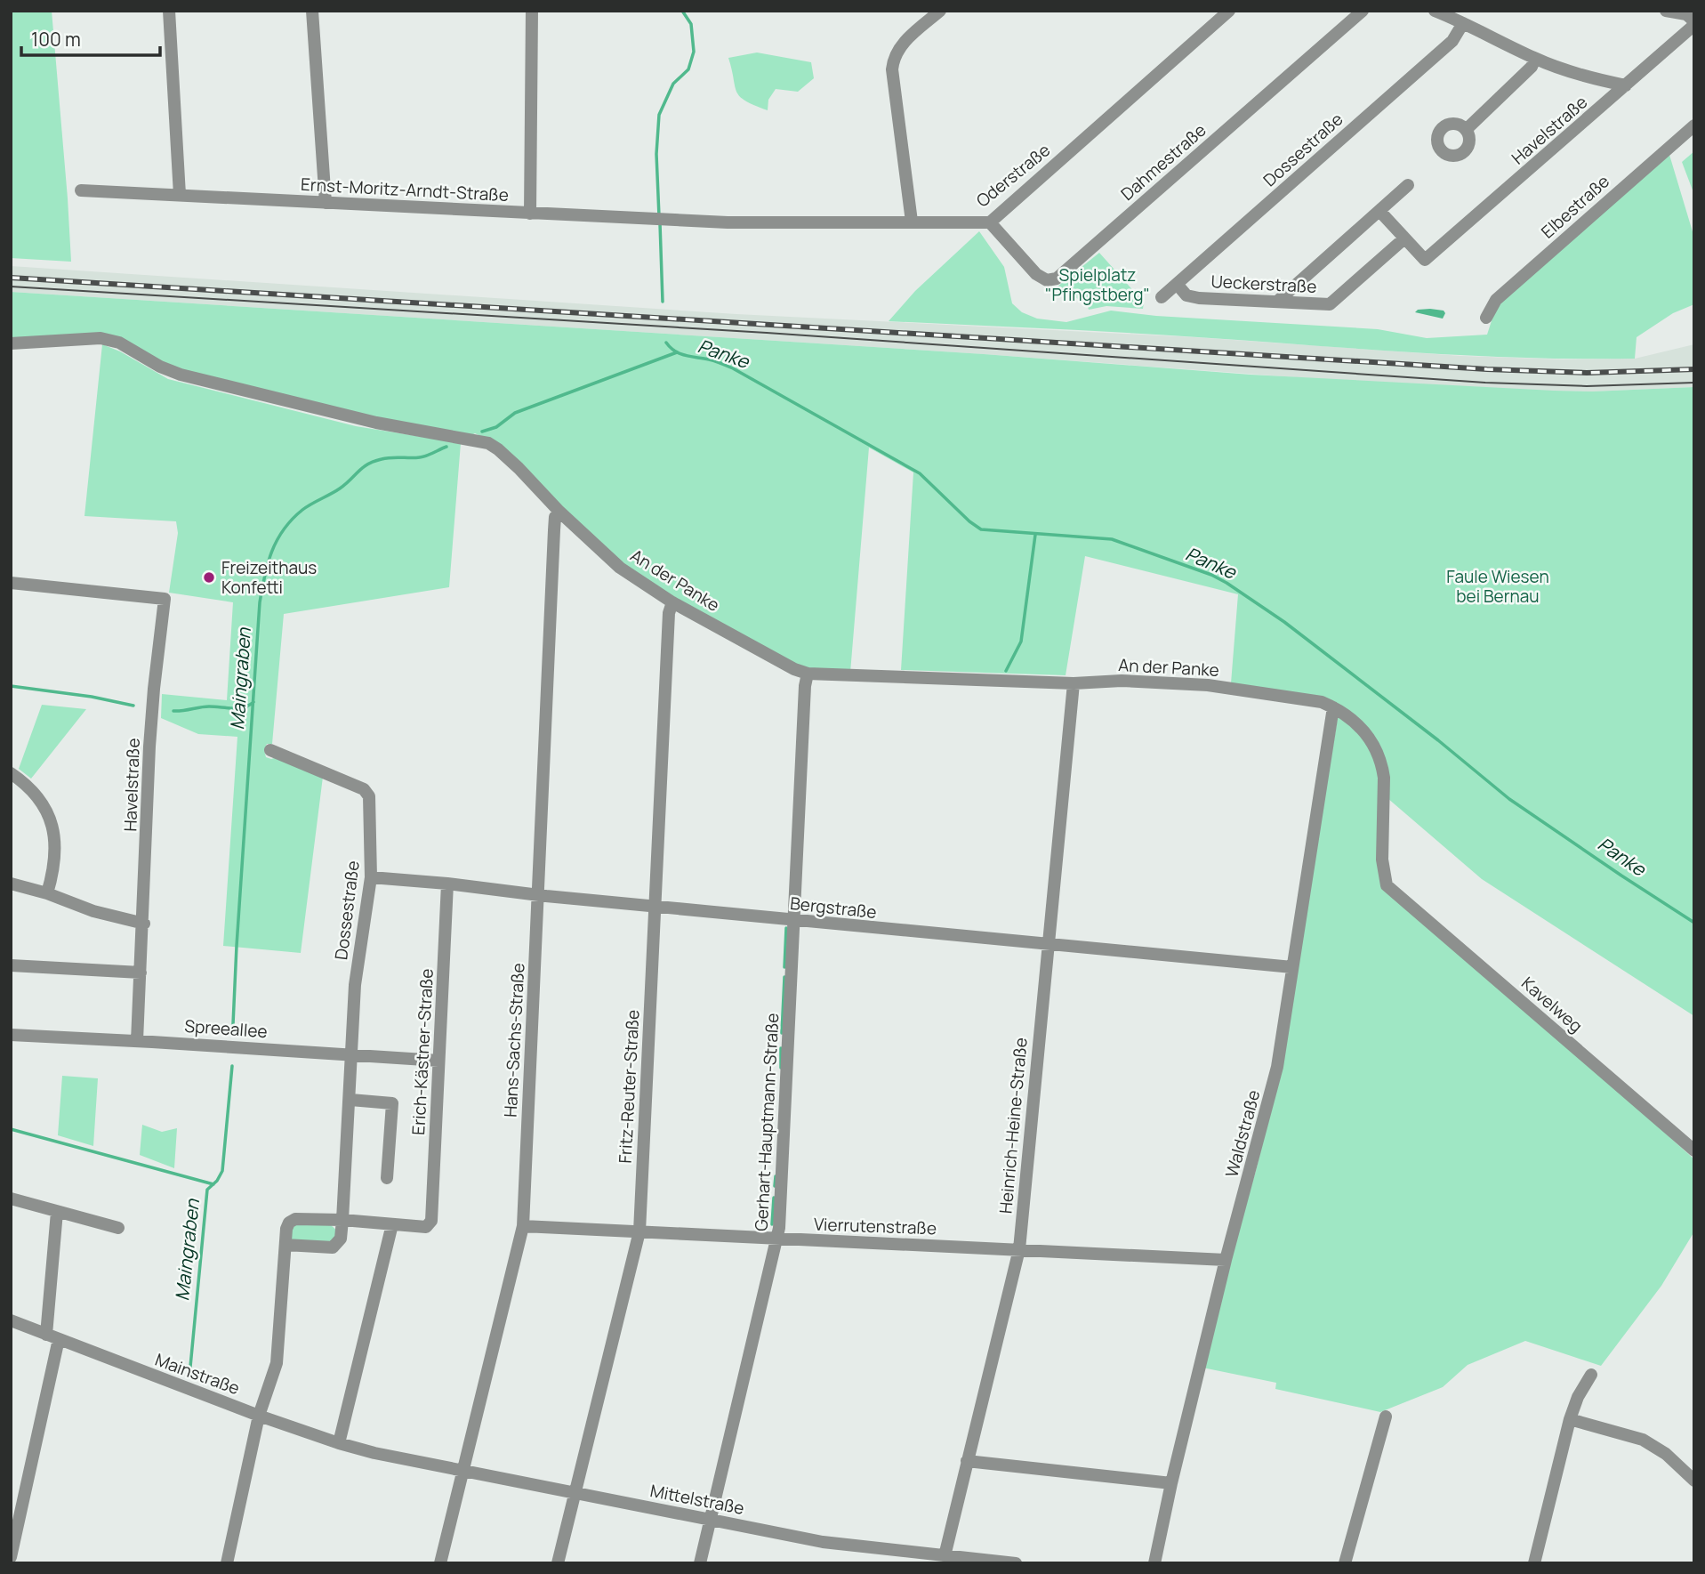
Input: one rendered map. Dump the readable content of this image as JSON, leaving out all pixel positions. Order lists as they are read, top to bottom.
{
  "streets": {
    "street": [
      "Havelstraße",
      "Dossestraße",
      "Dahmestraße",
      "Oderstraße",
      "Ernst-Moritz-Arndt-Straße",
      "Elbestraße",
      "Ueckerstraße",
      "An der Panke",
      "Bergstraße",
      "Kavelweg",
      "Spreeallee",
      "Hans-Sachs-Straße",
      "Erich-Kästner-Straße",
      "Fritz-Reuter-Straße",
      "Gerhart-Hauptmann-Straße",
      "Heinrich-Heine-Straße",
      "Waldstraße",
      "Vierrutenstraße",
      "Mainstraße",
      "Mittelstraße"
    ]
  },
  "crossings": [
    ["Havelstraße", "Ueckerstraße"],
    ["Havelstraße", "Spreeallee"],
    ["Dossestraße", "Ueckerstraße"],
    ["Dossestraße", "Bergstraße"],
    ["Dossestraße", "Spreeallee"],
    ["Dahmestraße", "Oderstraße"],
    ["Oderstraße", "Ernst-Moritz-Arndt-Straße"],
    ["An der Panke", "Kavelweg"],
    ["An der Panke", "Hans-Sachs-Straße"],
    ["An der Panke", "Fritz-Reuter-Straße"],
    ["An der Panke", "Gerhart-Hauptmann-Straße"],
    ["An der Panke", "Heinrich-Heine-Straße"],
    ["An der Panke", "Waldstraße"],
    ["Bergstraße", "Hans-Sachs-Straße"],
    ["Bergstraße", "Erich-Kästner-Straße"],
    ["Bergstraße", "Fritz-Reuter-Straße"],
    ["Bergstraße", "Gerhart-Hauptmann-Straße"],
    ["Bergstraße", "Heinrich-Heine-Straße"],
    ["Bergstraße", "Waldstraße"],
    ["Kavelweg", "Waldstraße"],
    ["Spreeallee", "Erich-Kästner-Straße"],
    ["Hans-Sachs-Straße", "Vierrutenstraße"],
    ["Hans-Sachs-Straße", "Mittelstraße"],
    ["Fritz-Reuter-Straße", "Vierrutenstraße"],
    ["Fritz-Reuter-Straße", "Mittelstraße"],
    ["Gerhart-Hauptmann-Straße", "Vierrutenstraße"],
    ["Gerhart-Hauptmann-Straße", "Mittelstraße"],
    ["Heinrich-Heine-Straße", "Vierrutenstraße"],
    ["Heinrich-Heine-Straße", "Mittelstraße"],
    ["Waldstraße", "Vierrutenstraße"],
    ["Mainstraße", "Mittelstraße"]
  ],
  "water": ["Panke", "Maingraben"],
  "parks": ["Spielplatz \"Pfingstberg\"", "Faule Wiesen bei Bernau"],
  "places": ["Freizeithaus Konfetti"],
  "scale_bar": "100 m"
}
